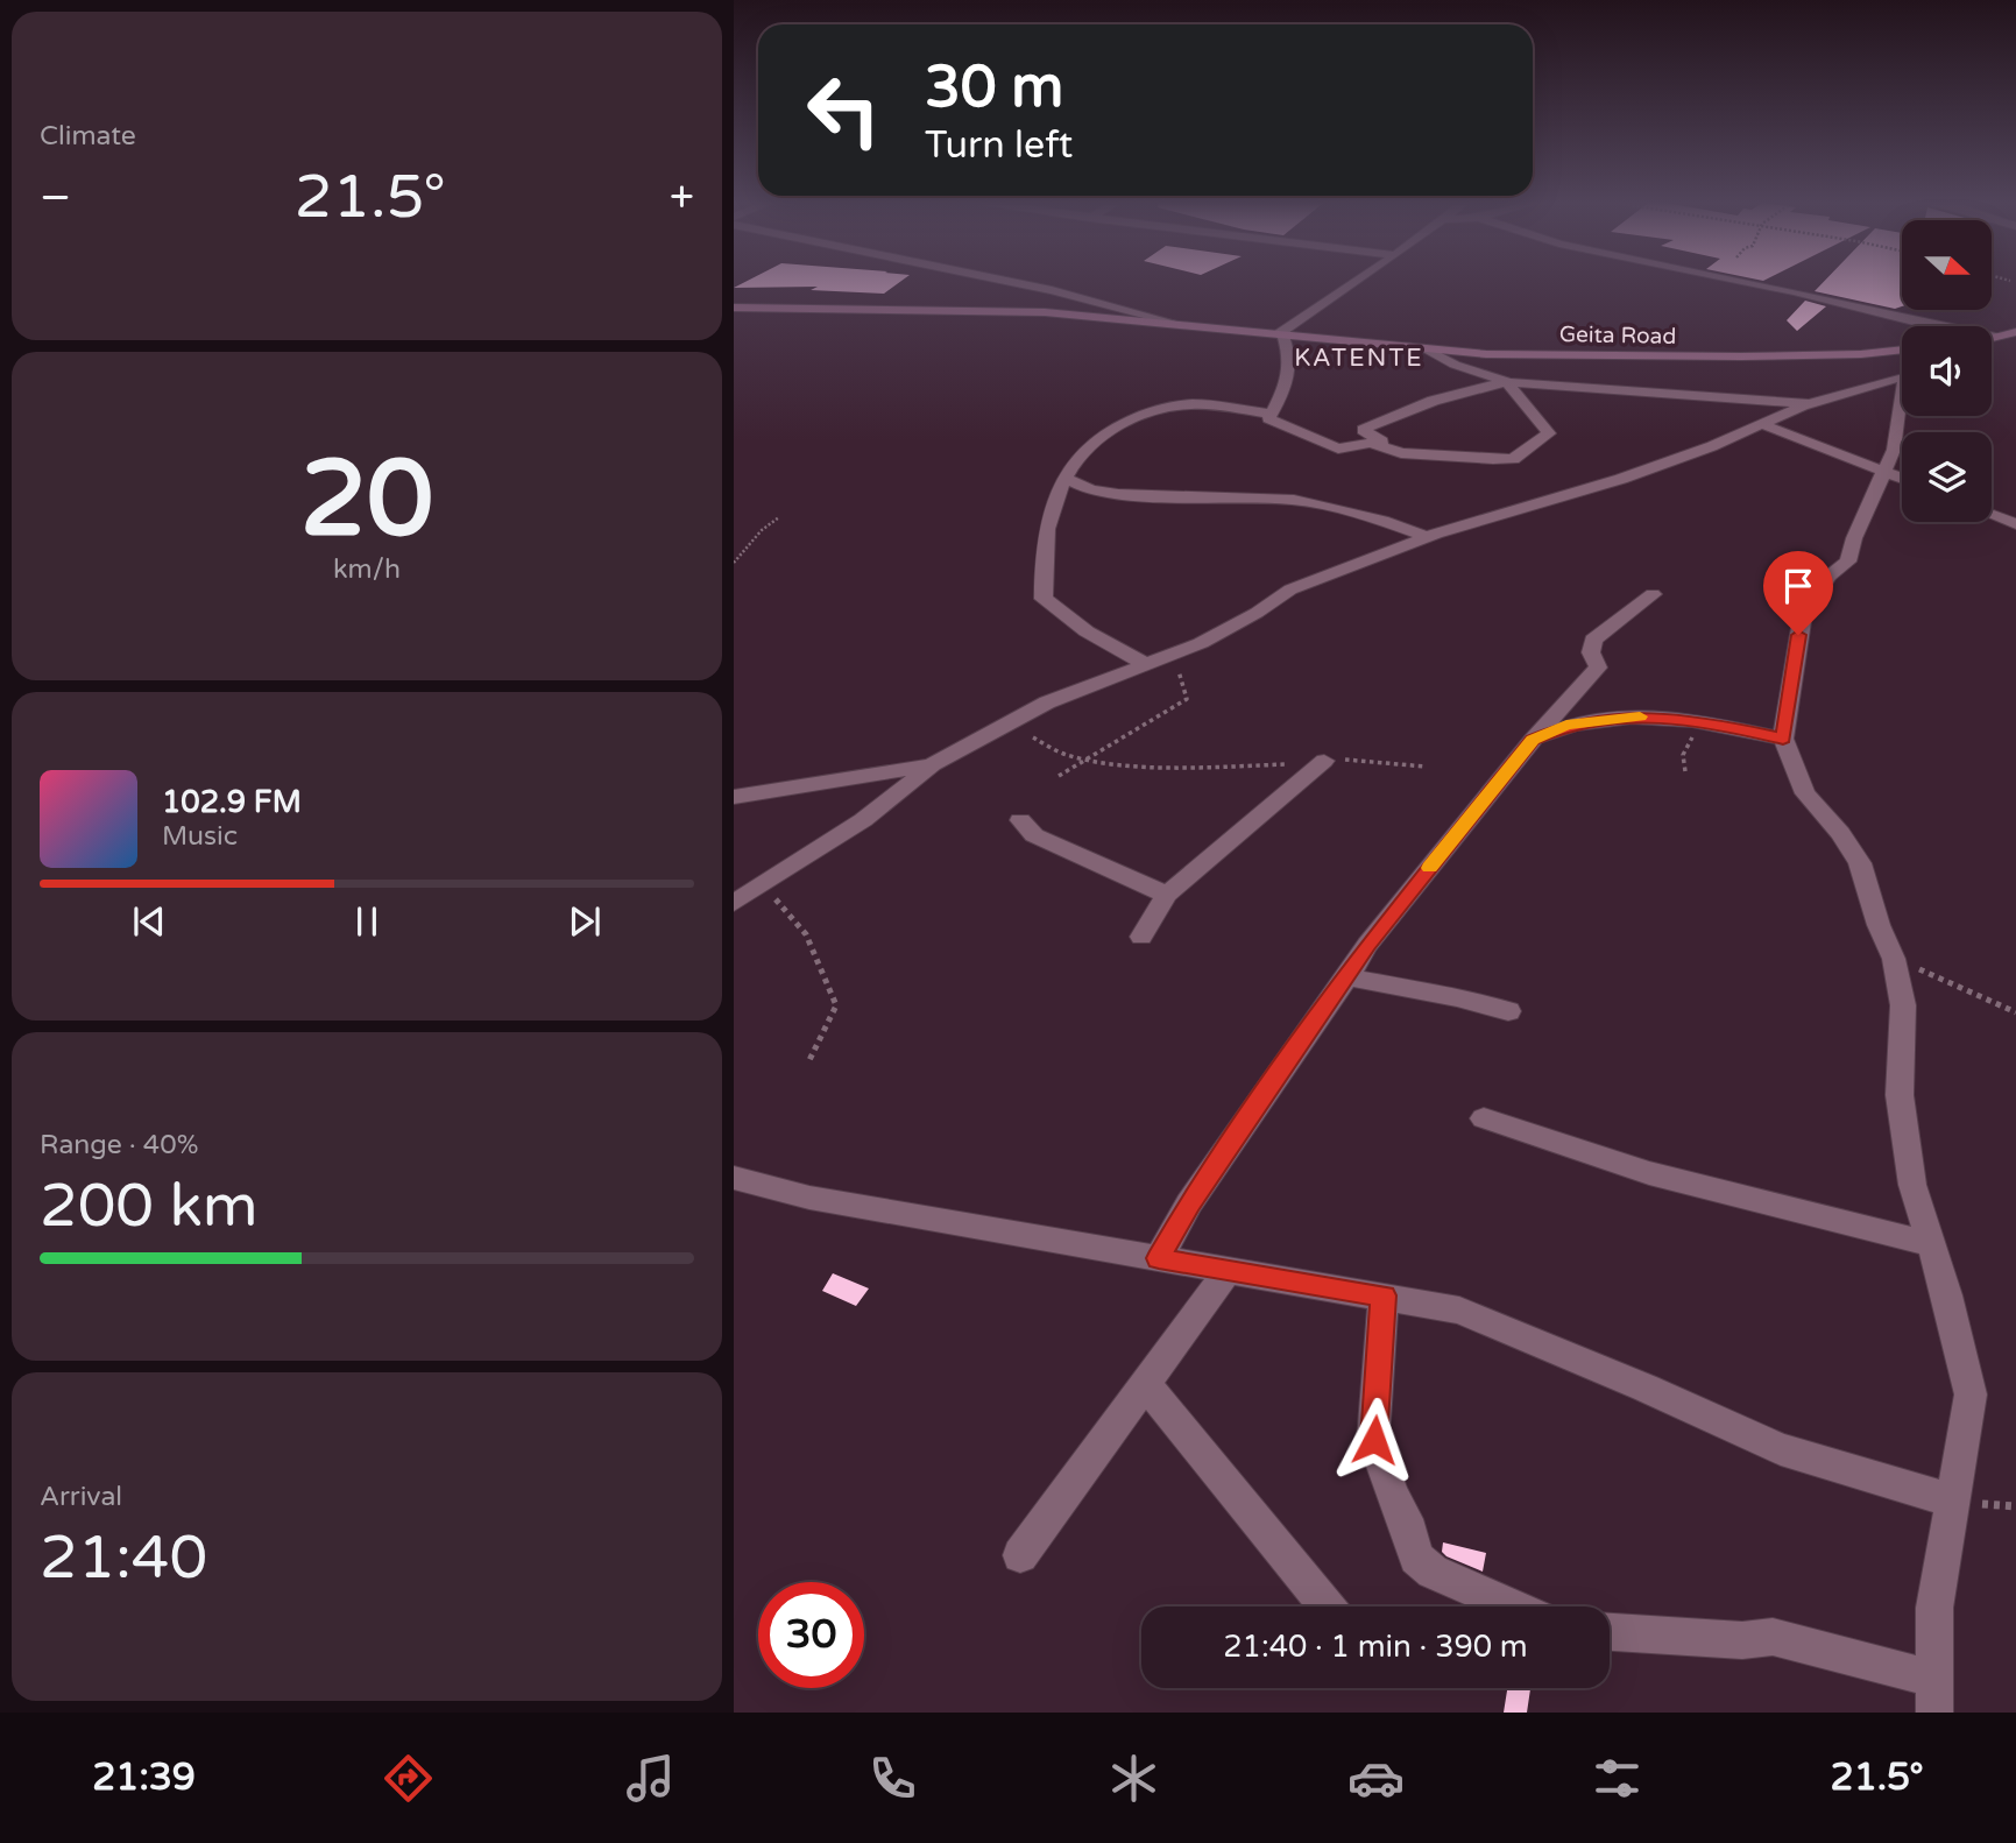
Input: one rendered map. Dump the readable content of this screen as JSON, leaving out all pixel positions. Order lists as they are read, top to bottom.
{
  "streets": {
    "main road": ["Geita Road"]
  },
  "districts": ["KATENTE"],
  "north": "right",
  "page": {
    "tile": [
      "Climate",
      ["20", "km/h"],
      ["Range · 40%", "200 km"],
      ["Arrival", "21:40"]
    ],
    "turn": ["30 m", "Turn left"],
    "heat": ["−", "21.5°", "+"],
    "song": ["102.9 FM", "Music"],
    "limit": "30",
    "trip": "21:40 · 1 min · 390 m",
    "tabs": ["21:39", "21.5°"]
  }
}
